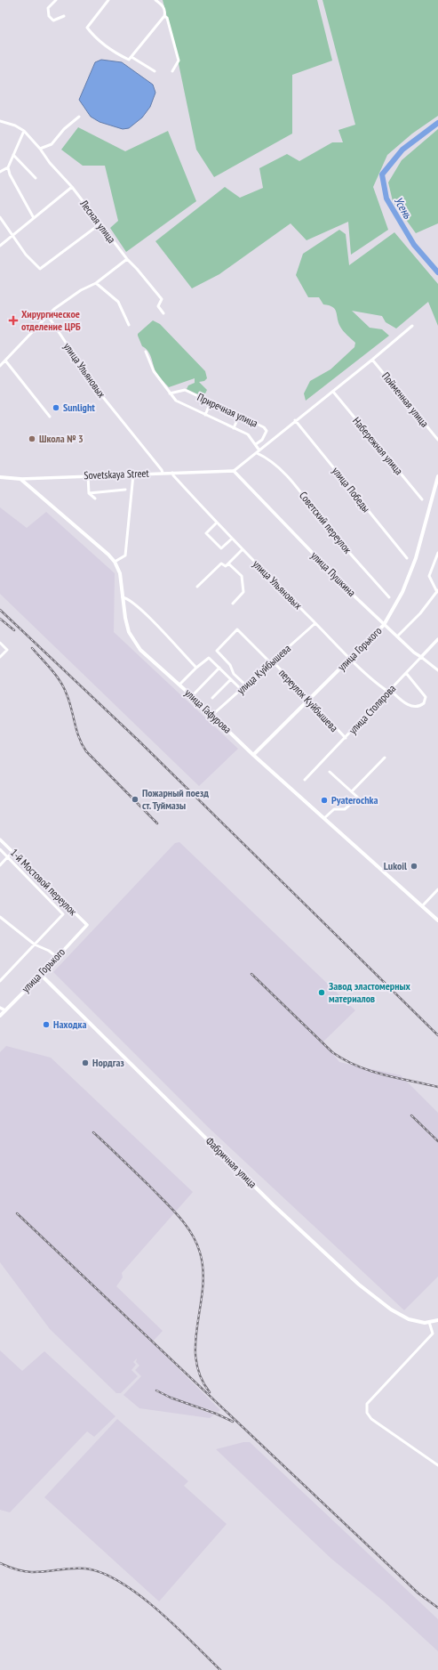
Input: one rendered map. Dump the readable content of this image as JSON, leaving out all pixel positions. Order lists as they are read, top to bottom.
{
  "streets": {
    "main road": [
      "Sovetskaya Street",
      "улица Горького",
      "улица Гафурова",
      "Фабричная улица"
    ],
    "street": [
      "Лесная улица",
      "улица Ульяновых",
      "Пойменная улица",
      "Приречная улица",
      "Набережная улица",
      "улица Победы",
      "Советский переулок",
      "улица Пушкина",
      "улица Куйбышева",
      "переулок Куйбышева",
      "улица Столярова",
      "1-й Мостовой переулок"
    ]
  },
  "crossings": [
    ["улица Ульяновых", "Sovetskaya Street"],
    ["улица Ульяновых", "улица Горького"],
    ["улица Ульяновых", "улица Куйбышева"],
    ["улица Ульяновых", "улица Столярова"],
    ["Sovetskaya Street", "улица Пушкина"],
    ["Sovetskaya Street", "улица Гафурова"],
    ["улица Пушкина", "улица Горького"],
    ["улица Пушкина", "улица Столярова"],
    ["улица Горького", "переулок Куйбышева"],
    ["улица Горького", "улица Гафурова"],
    ["улица Горького", "1-й Мостовой переулок"],
    ["улица Горького", "Фабричная улица"],
    ["улица Куйбышева", "переулок Куйбышева"],
    ["улица Куйбышева", "улица Гафурова"],
    ["переулок Куйбышева", "улица Столярова"]
  ],
  "water": ["Усень"],
  "places": {
    "health": ["Хирургическое отделение ЦРБ"],
    "other": [
      "Sunlight",
      "Школа № 3",
      "Пожарный поезд ст. Туймазы",
      "Pyaterochka",
      "Lukoil",
      "Завод эластомерных материалов",
      "Находка",
      "Нордгаз"
    ]
  }
}
